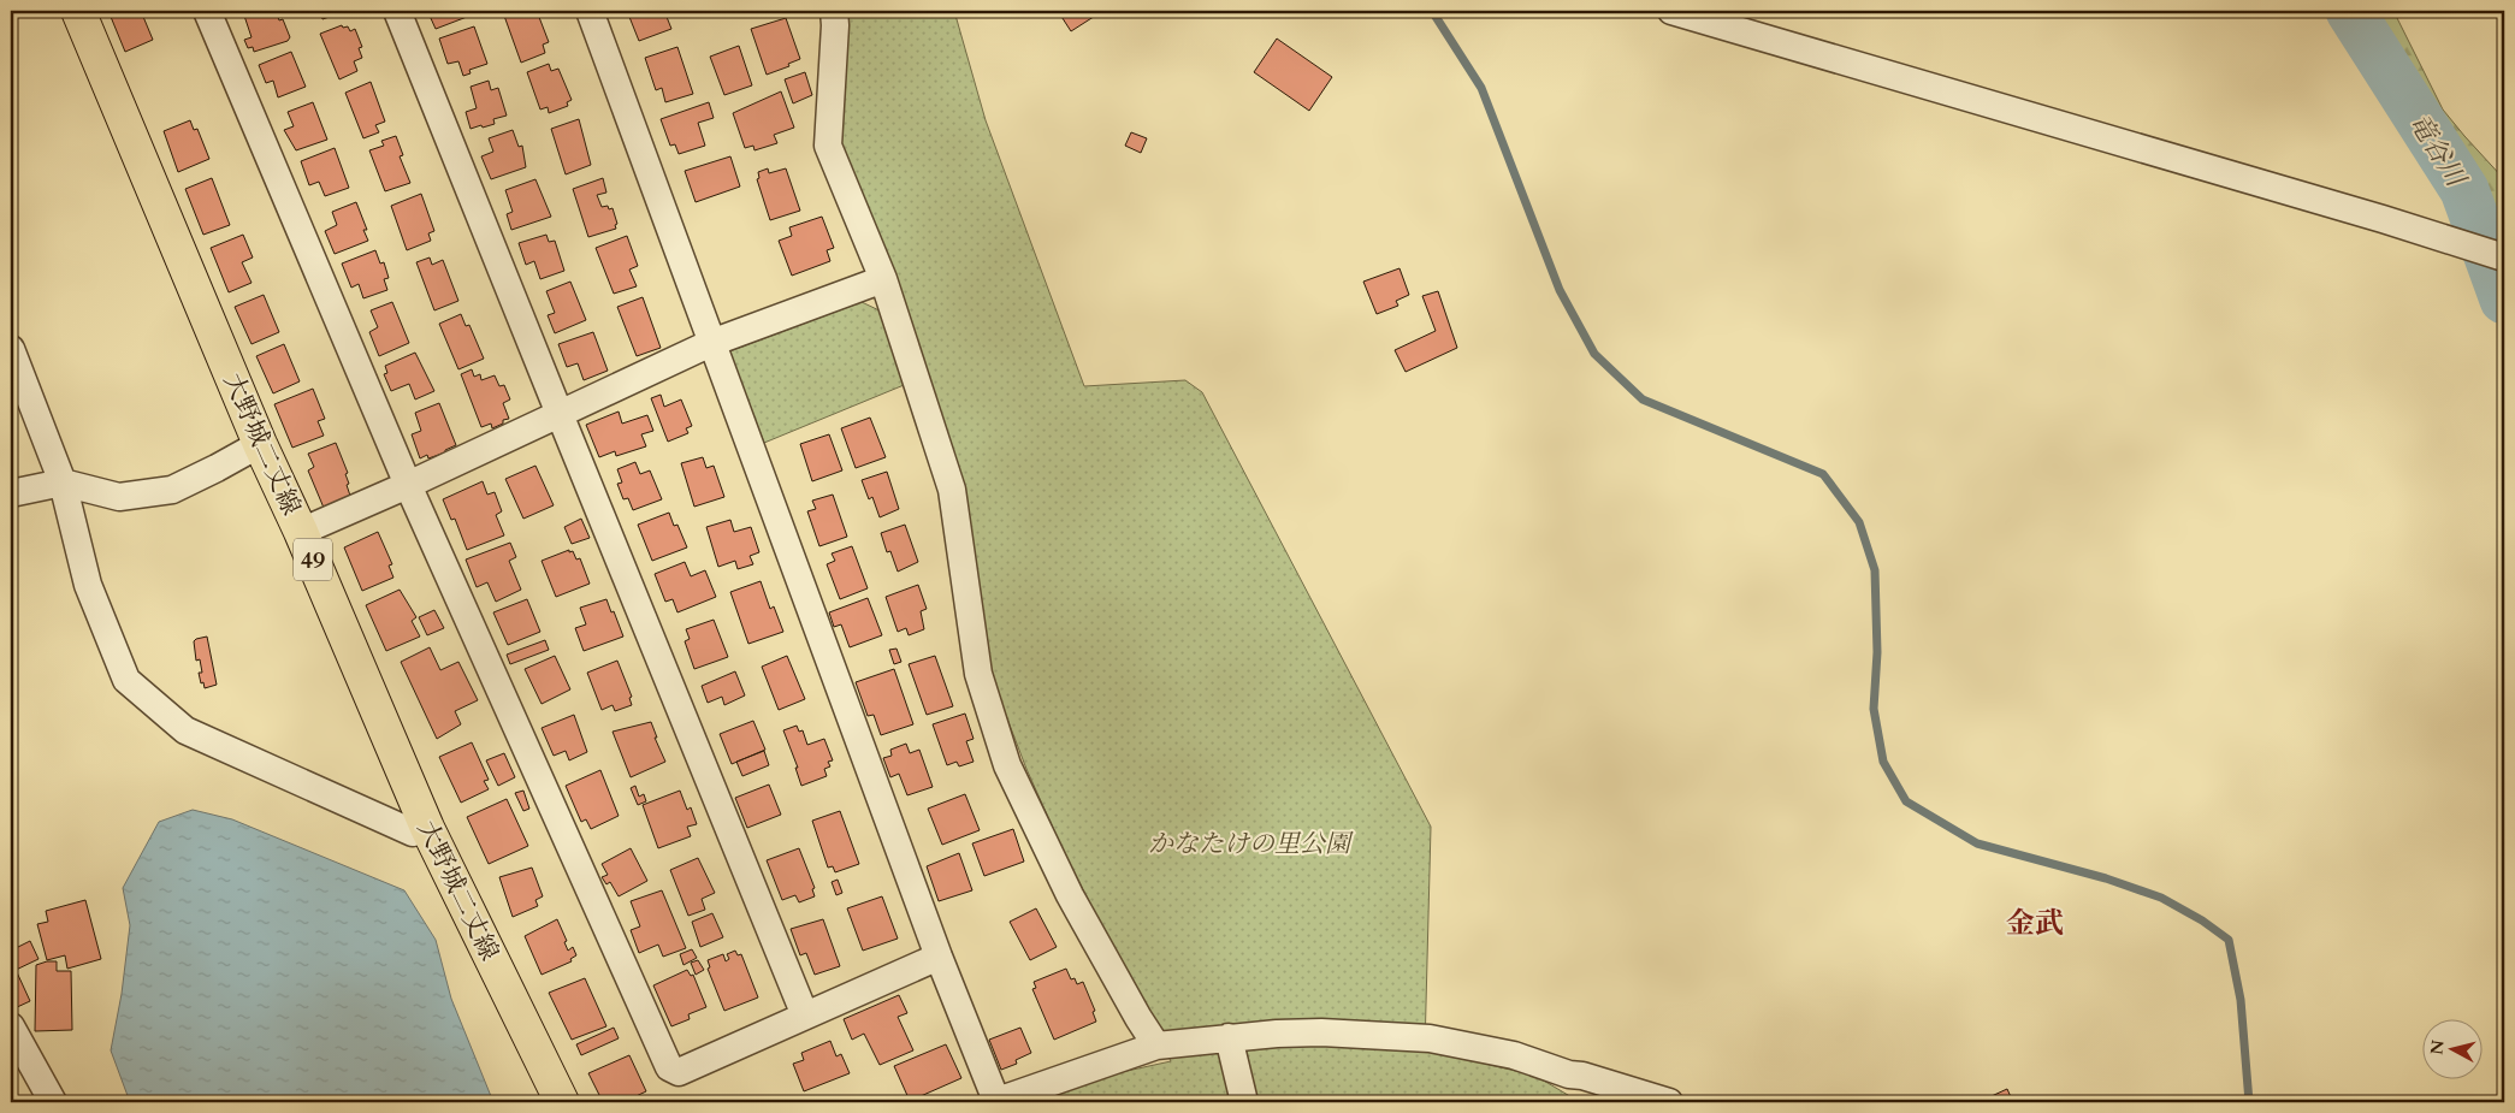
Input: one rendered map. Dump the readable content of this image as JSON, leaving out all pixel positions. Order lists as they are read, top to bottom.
{
  "streets": {
    "main road": ["大野城二丈線", "49"]
  },
  "districts": ["金武"],
  "water": ["竜谷川"],
  "parks": ["かなたけの里公園"],
  "north": "left"
}
